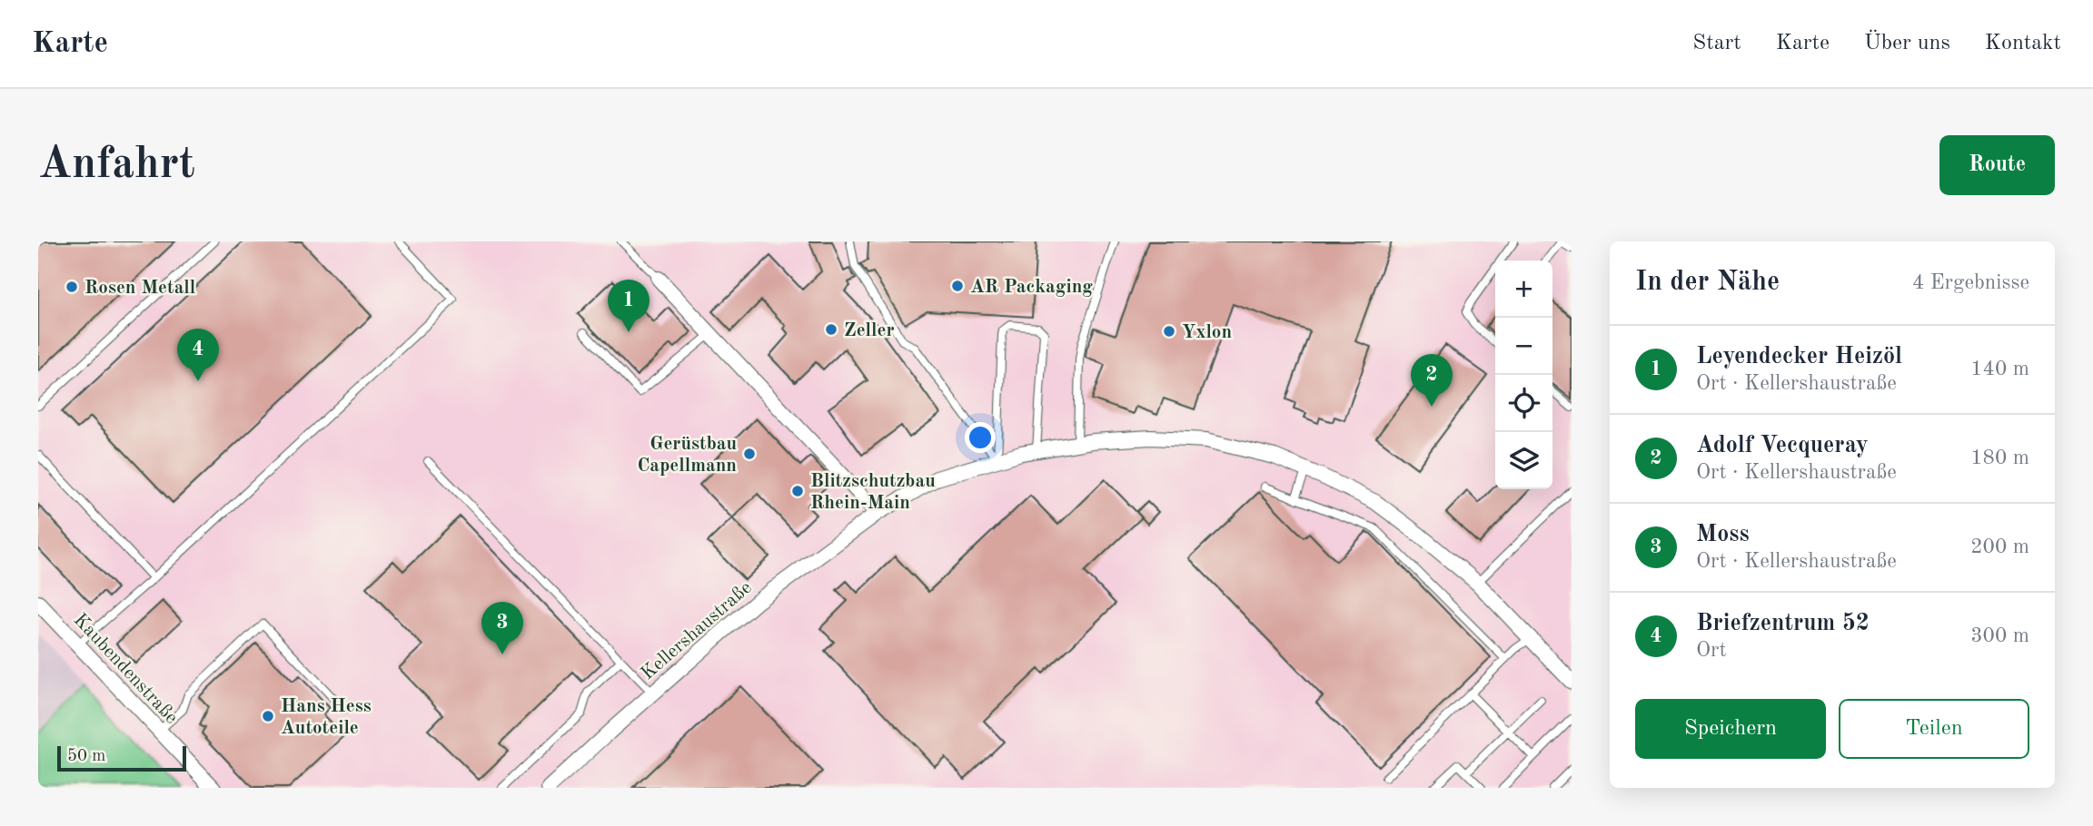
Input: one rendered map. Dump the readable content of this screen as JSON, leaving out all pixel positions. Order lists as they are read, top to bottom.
{
  "streets": {
    "street": ["Kellershaustraße", "Kaubendenstraße"]
  },
  "places": [
    "AR Packaging",
    "Rosen Metall",
    "Zeller",
    "Yxlon",
    "Gerüstbau Capellmann",
    "Blitzschutzbau Rhein-Main",
    "Hans Hess Autoteile"
  ],
  "scale_bar": "50 m",
  "page": {
    "header": "Karte",
    "nav": [
      "Start",
      "Karte",
      "Über uns",
      "Kontakt"
    ],
    "buttons": [
      "Route",
      ["Speichern", "Teilen"]
    ],
    "title": "Anfahrt",
    "heading": ["In der Nähe", "4 Ergebnisse"],
    "map_buttons": ["+", "−"],
    "pins": [
      "1",
      "4",
      "2",
      "3"
    ],
    "list": [
      {
        "mark": "1",
        "name": "Leyendecker Heizöl",
        "note": "Ort · Kellershaustraße",
        "value": "140 m"
      },
      {
        "mark": "2",
        "name": "Adolf Vecqueray",
        "note": "Ort · Kellershaustraße",
        "value": "180 m"
      },
      {
        "mark": "3",
        "name": "Moss",
        "note": "Ort · Kellershaustraße",
        "value": "200 m"
      },
      {
        "mark": "4",
        "name": "Briefzentrum 52",
        "note": "Ort",
        "value": "300 m"
      }
    ],
    "scale": "50 m"
  }
}
